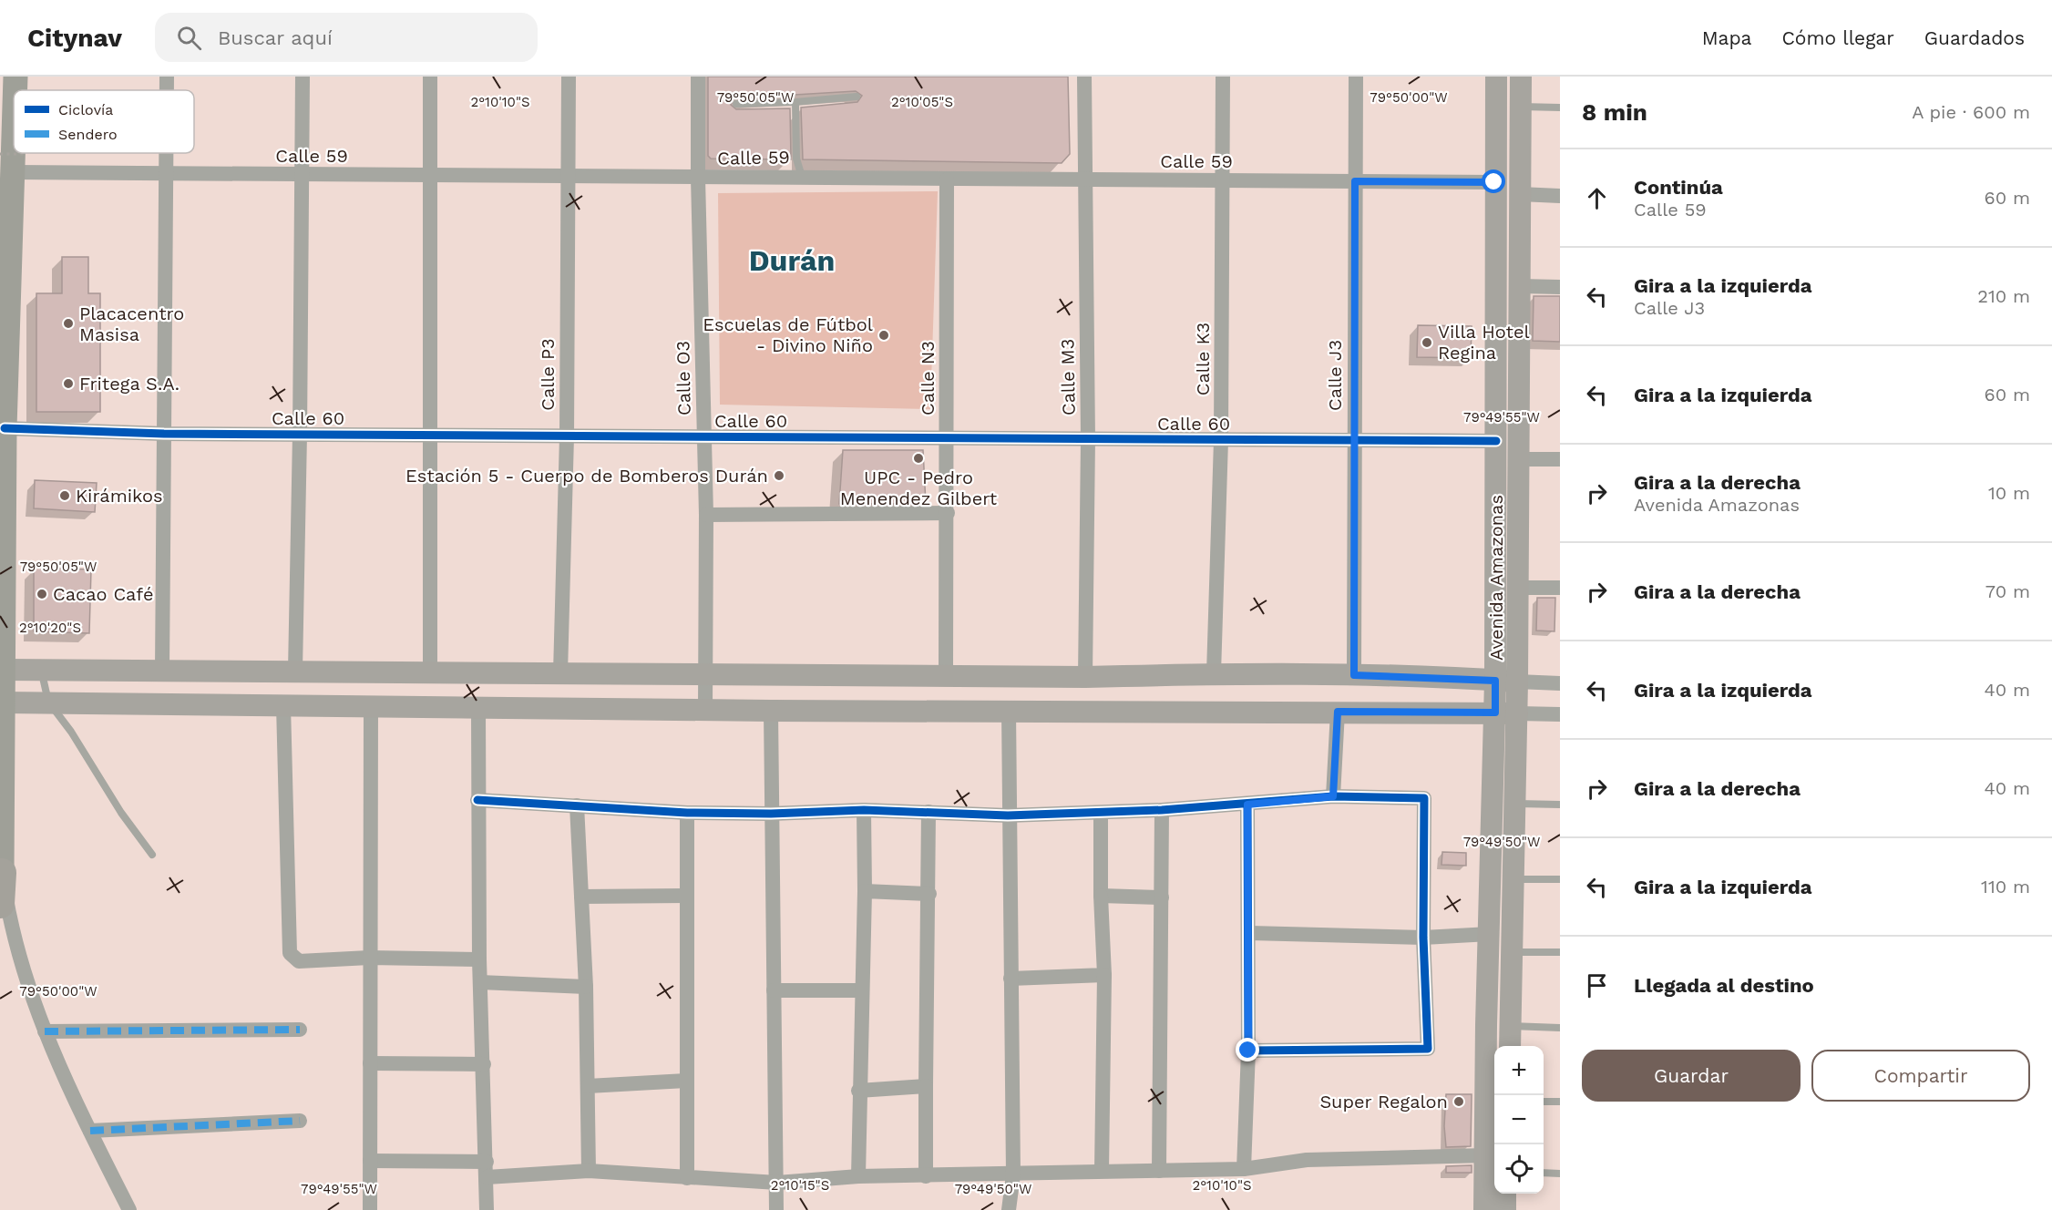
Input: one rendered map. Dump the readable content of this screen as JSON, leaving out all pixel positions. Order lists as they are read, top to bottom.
{
  "streets": {
    "street": [
      "Calle 59",
      "Calle K3",
      "Calle P3",
      "Calle J3",
      "Calle M3",
      "Calle O3",
      "Calle N3",
      "Calle 60",
      "Avenida Amazonas"
    ]
  },
  "crossings": [
    ["Calle 59", "Calle K3"],
    ["Calle 59", "Calle P3"],
    ["Calle 59", "Calle J3"],
    ["Calle 59", "Calle M3"],
    ["Calle 59", "Calle O3"],
    ["Calle 59", "Calle N3"],
    ["Calle 59", "Avenida Amazonas"],
    ["Calle K3", "Calle 60"],
    ["Calle P3", "Calle 60"],
    ["Calle J3", "Calle 60"],
    ["Calle M3", "Calle 60"],
    ["Calle O3", "Calle 60"],
    ["Calle N3", "Calle 60"],
    ["Calle 60", "Avenida Amazonas"]
  ],
  "districts": ["Durán"],
  "places": [
    "Placacentro Masisa",
    "Escuelas de Fútbol - Divino Niño",
    "Villa Hotel Regina",
    "Fritega S.A.",
    "UPC - Pedro Menendez Gilbert",
    "Estación 5 - Cuerpo de Bomberos Durán",
    "Kirámikos",
    "Cacao Café",
    "Super Regalon"
  ],
  "legend": ["Ciclovía", "Sendero"],
  "page": {
    "header": "Citynav",
    "search": "Buscar aquí",
    "nav": ["Mapa", "Cómo llegar", "Guardados"],
    "heading": ["8 min", "A pie · 600 m"],
    "list": [
      ["Continúa", "Calle 59", "60 m"],
      ["Gira a la izquierda", "Calle J3", "210 m"],
      ["Gira a la izquierda", "60 m"],
      ["Gira a la derecha", "Avenida Amazonas", "10 m"],
      ["Gira a la derecha", "70 m"],
      ["Gira a la izquierda", "40 m"],
      ["Gira a la derecha", "40 m"],
      ["Gira a la izquierda", "110 m"],
      "Llegada al destino"
    ],
    "buttons": ["Guardar", "Compartir"],
    "map_buttons": ["+", "−"]
  },
  "coordinates": [
    "79°50'05\"W",
    "79°50'00\"W",
    "2°10'10\"S",
    "2°10'05\"S",
    "79°49'55\"W",
    "2°10'20\"S",
    "79°49'50\"W",
    "2°10'15\"S"
  ]
}
